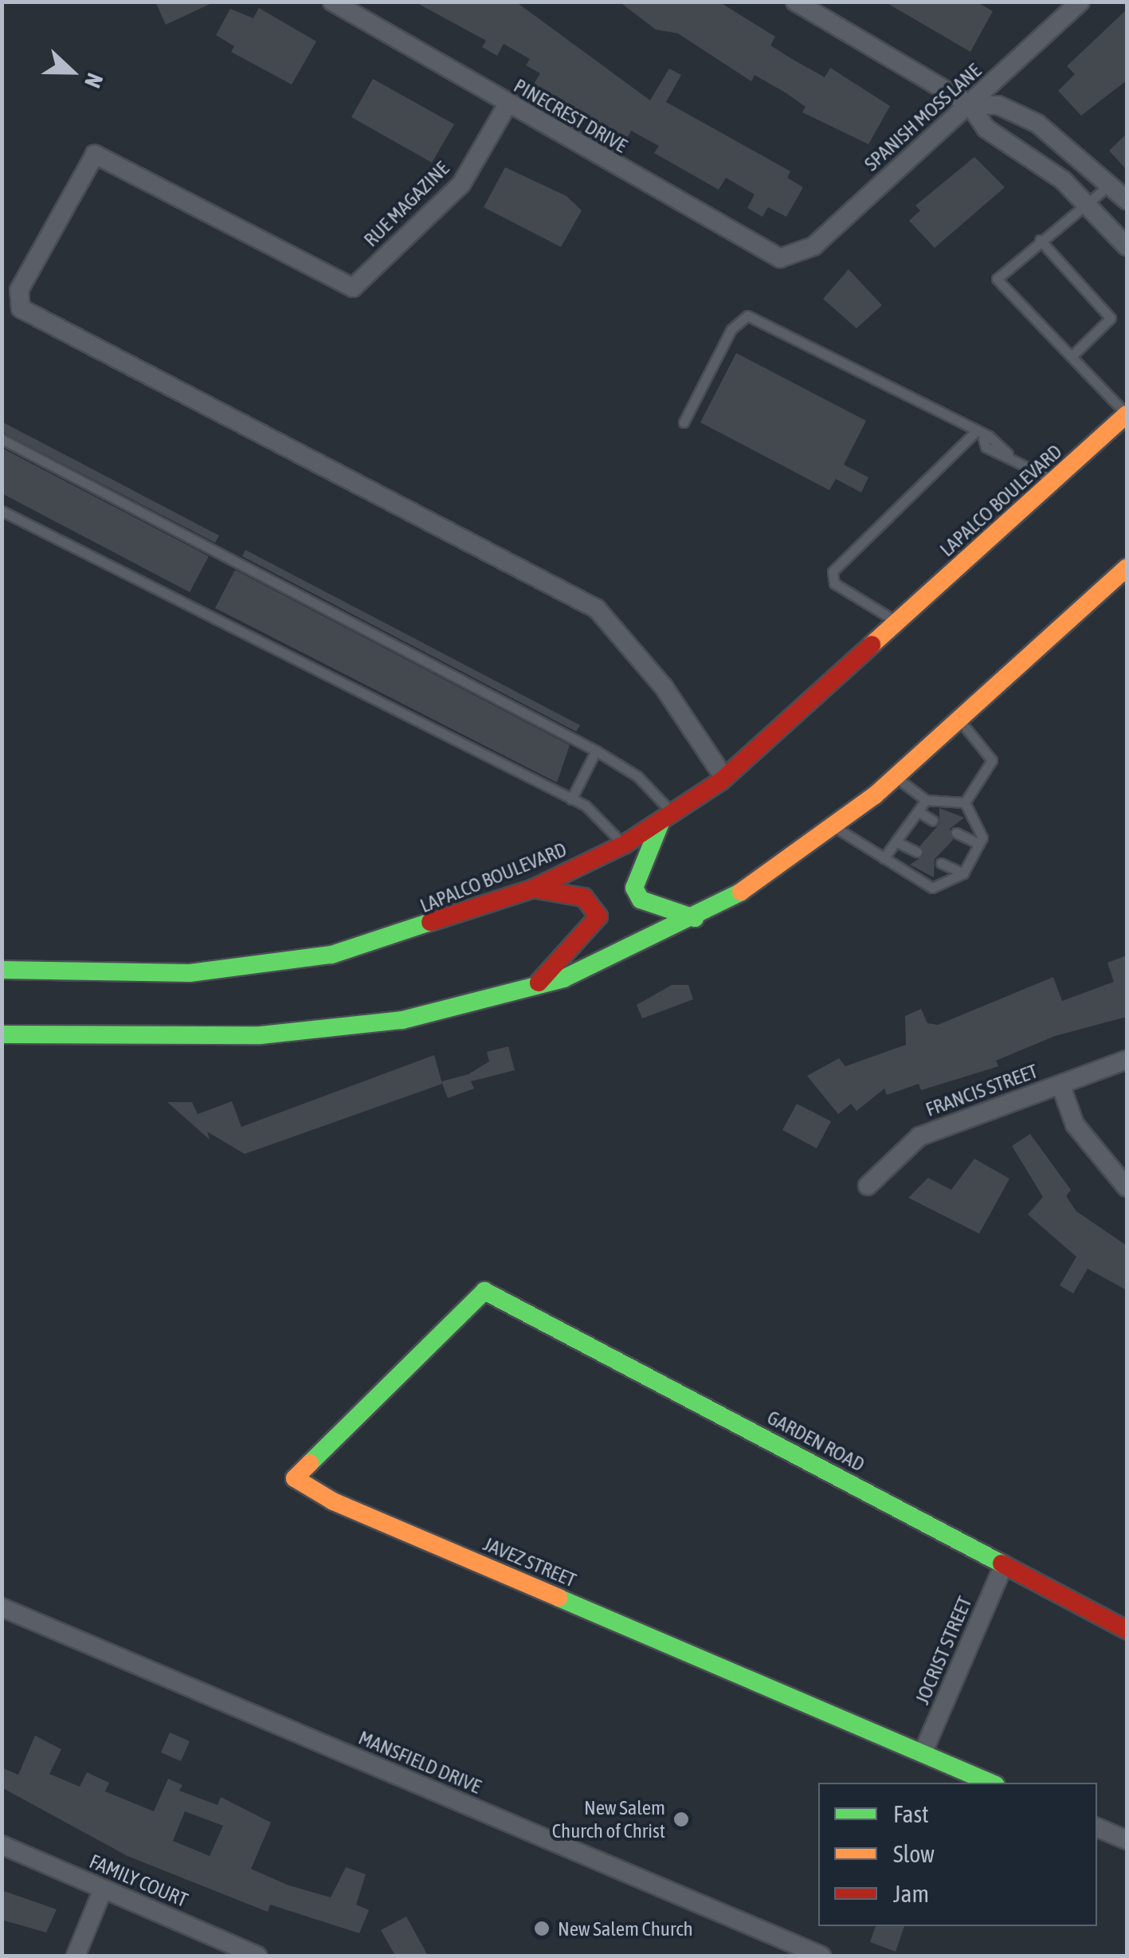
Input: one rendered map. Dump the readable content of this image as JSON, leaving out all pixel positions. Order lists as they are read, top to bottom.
{
  "streets": {
    "main road": ["LAPALCO BOULEVARD", "GARDEN ROAD", "JAVEZ STREET"],
    "street": [
      "PINECREST DRIVE",
      "SPANISH MOSS LANE",
      "RUE MAGAZINE",
      "FRANCIS STREET",
      "JOCRIST STREET",
      "MANSFIELD DRIVE",
      "FAMILY COURT"
    ]
  },
  "crossings": [
    ["PINECREST DRIVE", "SPANISH MOSS LANE"],
    ["PINECREST DRIVE", "RUE MAGAZINE"],
    ["RUE MAGAZINE", "LAPALCO BOULEVARD"],
    ["GARDEN ROAD", "JAVEZ STREET"],
    ["GARDEN ROAD", "JOCRIST STREET"],
    ["JAVEZ STREET", "JOCRIST STREET"]
  ],
  "places": ["New Salem Church of Christ", "New Salem Church"],
  "legend": ["Fast", "Slow", "Jam"],
  "north": "right"
}
